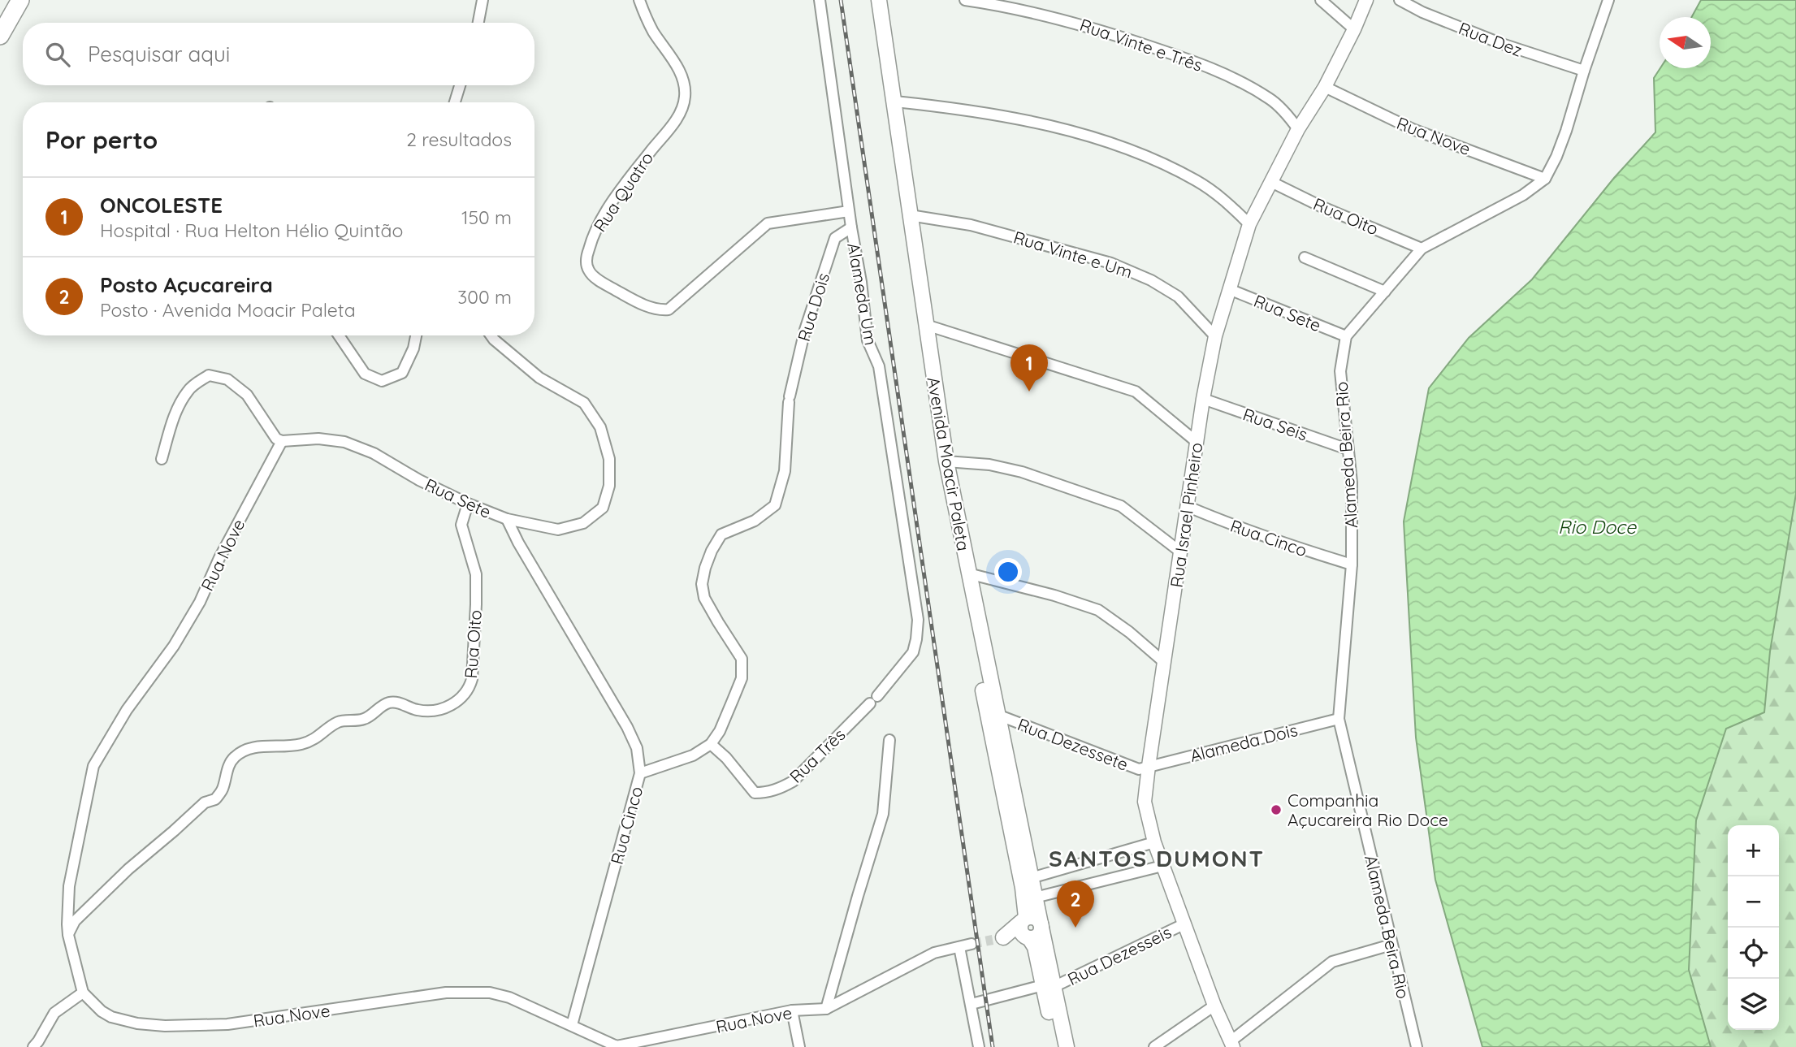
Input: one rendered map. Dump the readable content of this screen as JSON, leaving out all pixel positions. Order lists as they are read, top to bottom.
{
  "streets": {
    "main road": ["Avenida Moacir Paleta"],
    "street": [
      "Rua Dez",
      "Rua Vinte e Três",
      "Rua Nove",
      "Rua Quatro",
      "Rua Oito",
      "Rua Vinte e Um",
      "Alameda Um",
      "Rua Dois",
      "Rua Sete",
      "Rua Seis",
      "Alameda Beira Rio",
      "Rua Israel Pinheiro",
      "Rua Cinco",
      "Alameda Dois",
      "Rua Dezessete",
      "Rua Três",
      "Rua Dezesseis"
    ]
  },
  "crossings": [
    ["Rua Vinte e Três", "Rua Israel Pinheiro"],
    ["Rua Nove", "Rua Oito"],
    ["Rua Nove", "Rua Sete"],
    ["Rua Nove", "Rua Israel Pinheiro"],
    ["Rua Nove", "Rua Cinco"],
    ["Rua Quatro", "Alameda Um"],
    ["Rua Oito", "Rua Sete"],
    ["Rua Oito", "Rua Israel Pinheiro"],
    ["Rua Vinte e Um", "Avenida Moacir Paleta"],
    ["Rua Vinte e Um", "Rua Israel Pinheiro"],
    ["Alameda Um", "Rua Dois"],
    ["Alameda Um", "Rua Três"],
    ["Rua Dois", "Rua Três"],
    ["Rua Sete", "Alameda Beira Rio"],
    ["Rua Sete", "Rua Israel Pinheiro"],
    ["Rua Sete", "Rua Cinco"],
    ["Rua Seis", "Alameda Beira Rio"],
    ["Rua Seis", "Rua Israel Pinheiro"],
    ["Alameda Beira Rio", "Rua Cinco"],
    ["Alameda Beira Rio", "Alameda Dois"],
    ["Avenida Moacir Paleta", "Rua Dezessete"],
    ["Avenida Moacir Paleta", "Rua Dezesseis"],
    ["Rua Israel Pinheiro", "Rua Cinco"],
    ["Rua Israel Pinheiro", "Alameda Dois"],
    ["Rua Israel Pinheiro", "Rua Dezessete"],
    ["Rua Israel Pinheiro", "Rua Dezesseis"],
    ["Alameda Dois", "Rua Dezessete"]
  ],
  "districts": ["SANTOS DUMONT"],
  "water": ["Rio Doce"],
  "places": ["Companhia Açucareira Rio Doce"],
  "north": "left",
  "page": {
    "search": "Pesquisar aqui",
    "heading": ["Por perto", "2 resultados"],
    "list": [
      {
        "mark": "1",
        "name": "ONCOLESTE",
        "note": "Hospital · Rua Helton Hélio Quintão",
        "value": "150 m"
      },
      {
        "mark": "2",
        "name": "Posto Açucareira",
        "note": "Posto · Avenida Moacir Paleta",
        "value": "300 m"
      }
    ],
    "pins": ["1", "2"],
    "map_buttons": ["+", "−"]
  }
}
